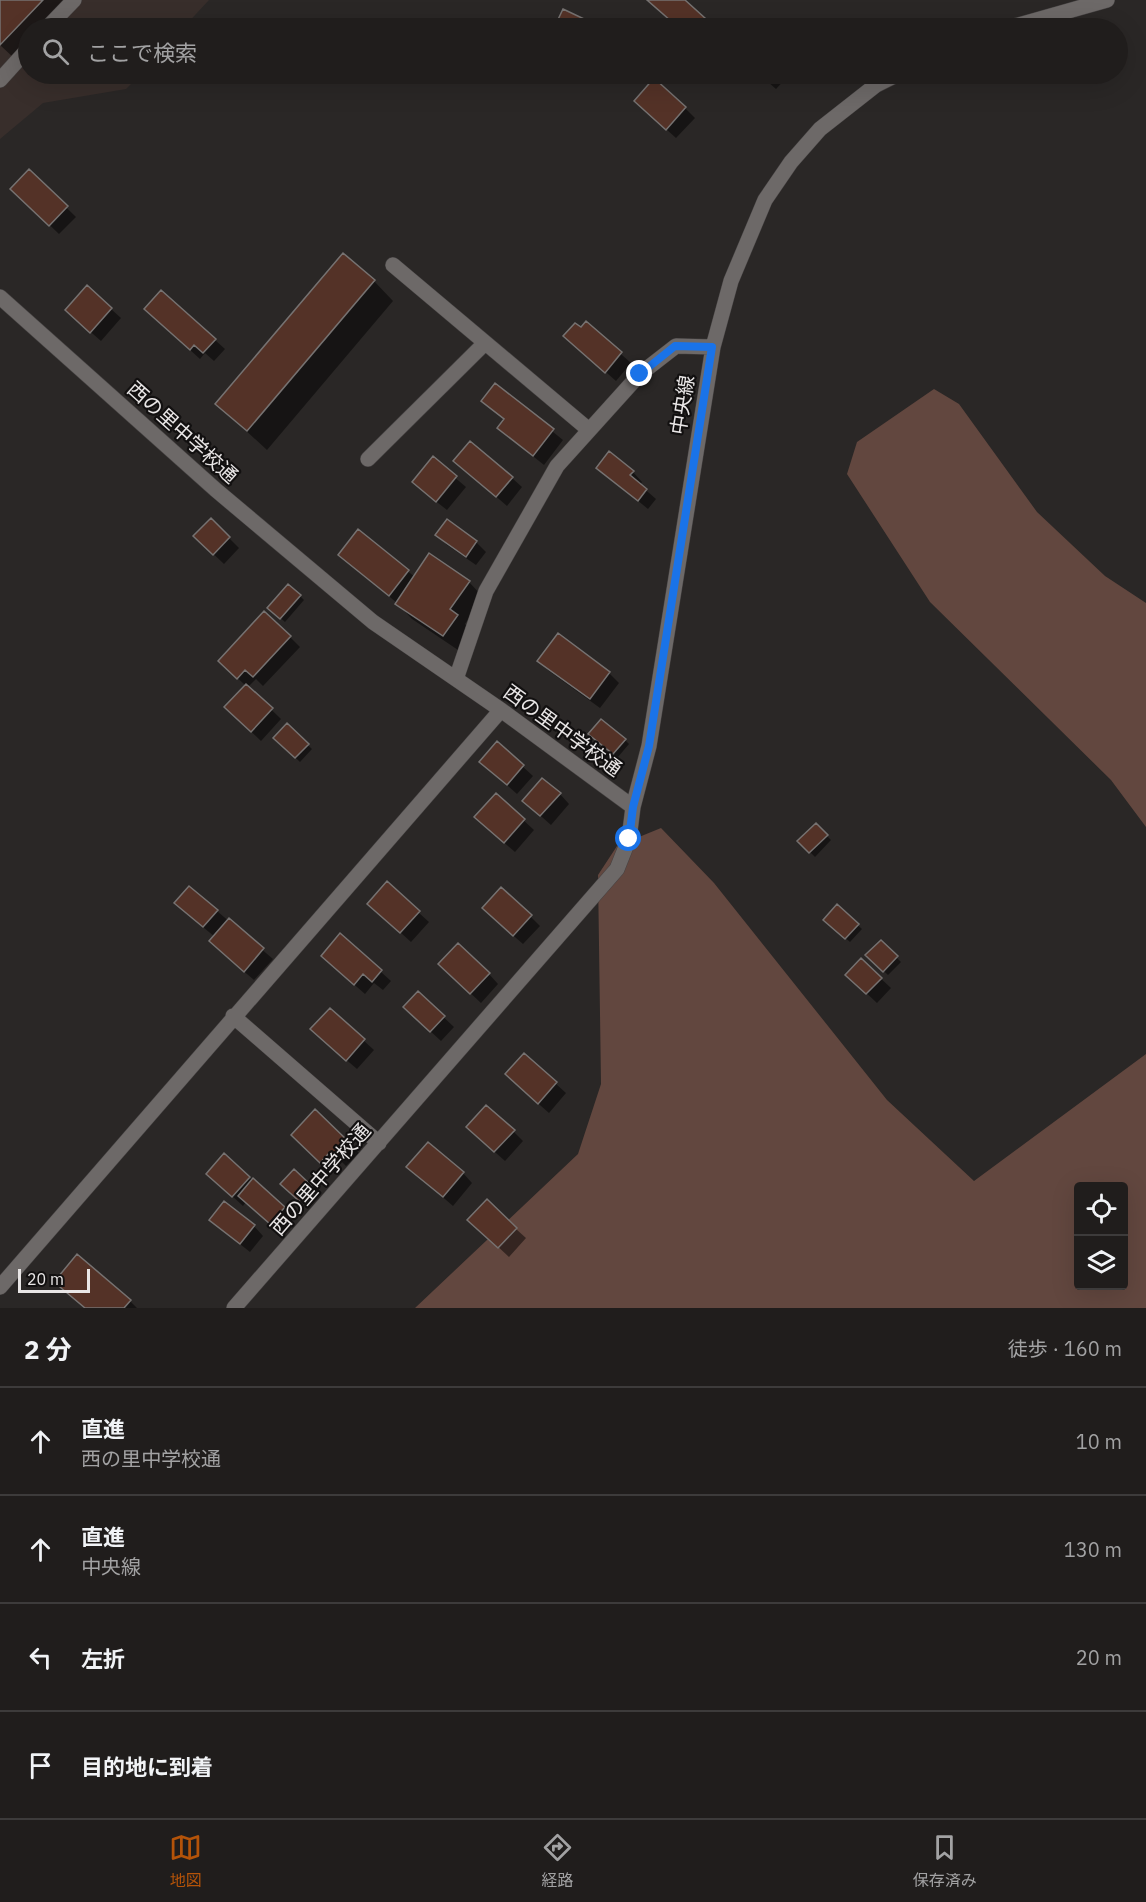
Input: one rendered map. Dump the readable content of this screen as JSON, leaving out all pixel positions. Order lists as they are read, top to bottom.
{
  "streets": {
    "street": ["中央線", "西の里中学校通"]
  },
  "crossings": [
    ["中央線", "西の里中学校通"]
  ],
  "scale_bar": "20 m",
  "page": {
    "search": "ここで検索",
    "scale": "20 m",
    "heading": ["2 分", "徒歩 · 160 m"],
    "list": [
      ["直進", "西の里中学校通", "10 m"],
      ["直進", "中央線", "130 m"],
      ["左折", "20 m"],
      "目的地に到着"
    ],
    "nav": ["地図", "経路", "保存済み"]
  }
}
